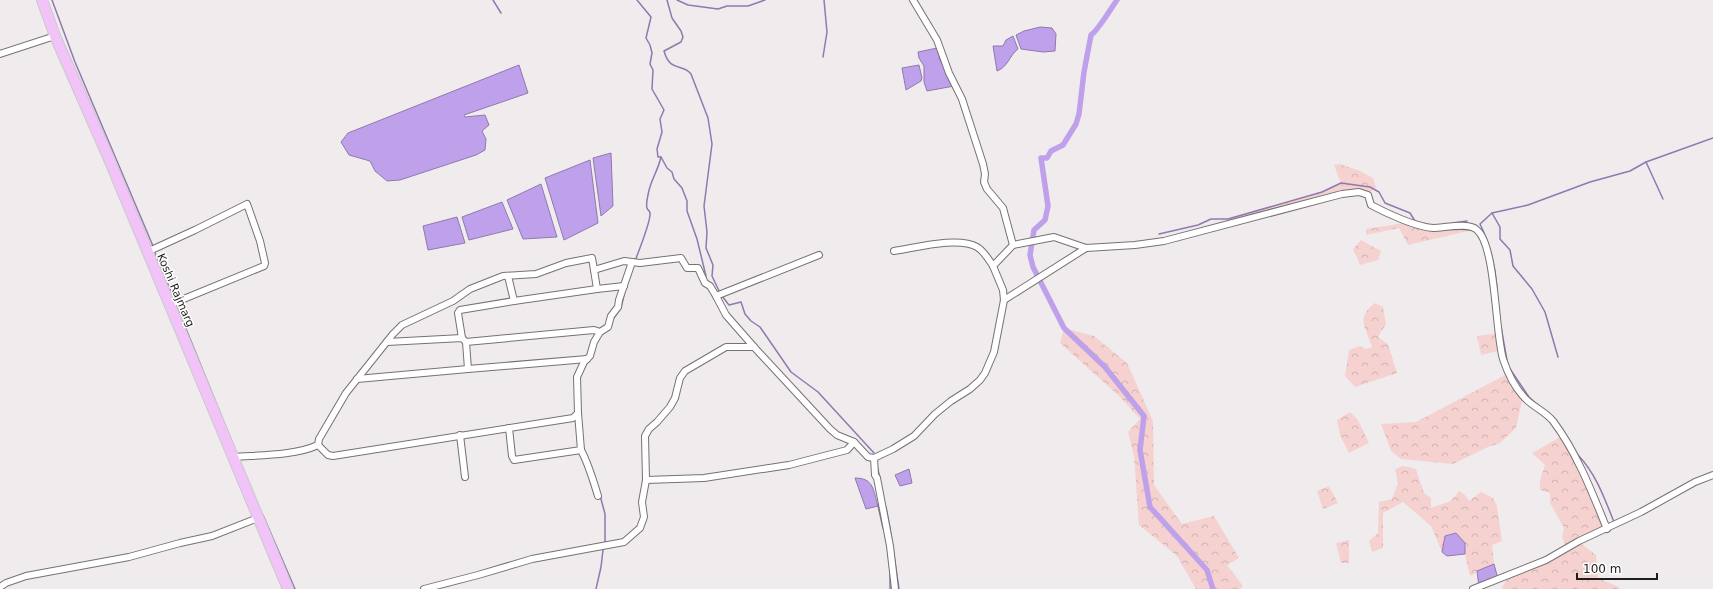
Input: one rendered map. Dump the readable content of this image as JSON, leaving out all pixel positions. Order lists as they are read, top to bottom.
{
  "streets": {
    "main road": ["Koshi Rajmarg"]
  },
  "scale_bar": "100 m"
}
